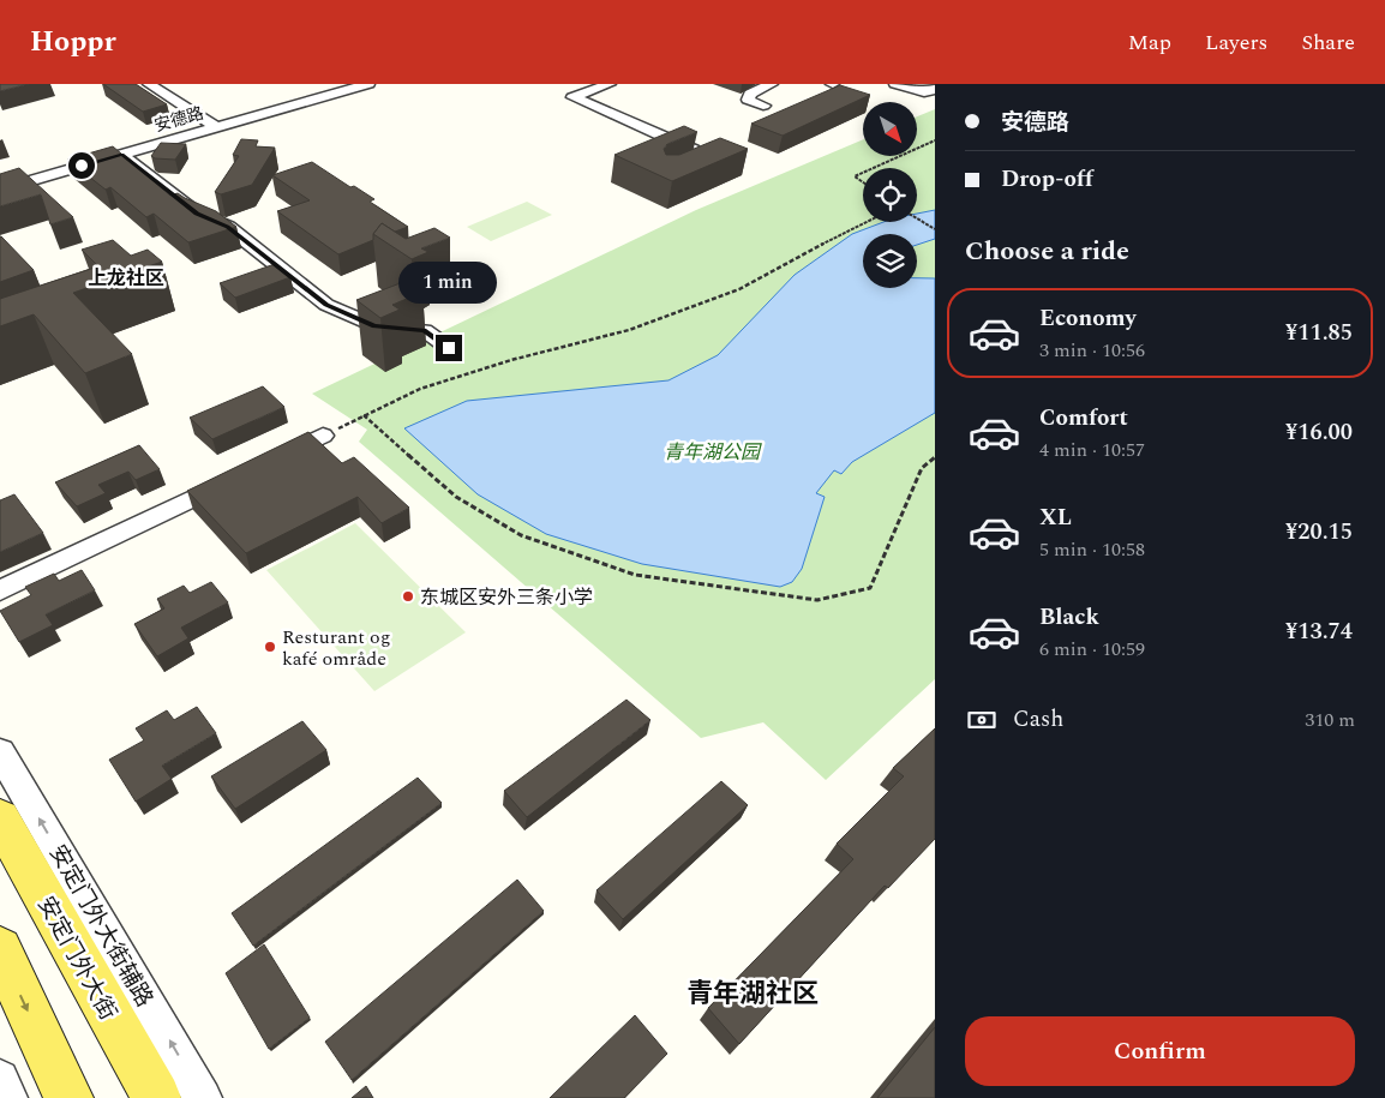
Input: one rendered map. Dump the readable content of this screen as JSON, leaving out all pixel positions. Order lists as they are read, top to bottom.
{
  "streets": {
    "main road": ["安定门外大街"],
    "street": ["安德路", "安定门外大街辅路"]
  },
  "one_way": ["安定门外大街辅路"],
  "districts": ["上龙社区", "青年湖社区"],
  "parks": ["青年湖公园"],
  "places": ["东城区安外三条小学", "Resturant og kafé område"],
  "north": "bottom right",
  "page": {
    "header": "Hoppr",
    "nav": ["Map", "Layers", "Share"],
    "banner": ["安德路", "Drop-off"],
    "heading": "Choose a ride",
    "bubble": "1 min",
    "list": [
      {
        "name": "Economy",
        "note": "3 min · 10:56",
        "value": "¥11.85"
      },
      {
        "name": "Comfort",
        "note": "4 min · 10:57",
        "value": "¥16.00"
      },
      {
        "name": "XL",
        "note": "5 min · 10:58",
        "value": "¥20.15"
      },
      {
        "name": "Black",
        "note": "6 min · 10:59",
        "value": "¥13.74"
      }
    ],
    "pay": ["Cash", "310 m"],
    "buttons": "Confirm"
  }
}
